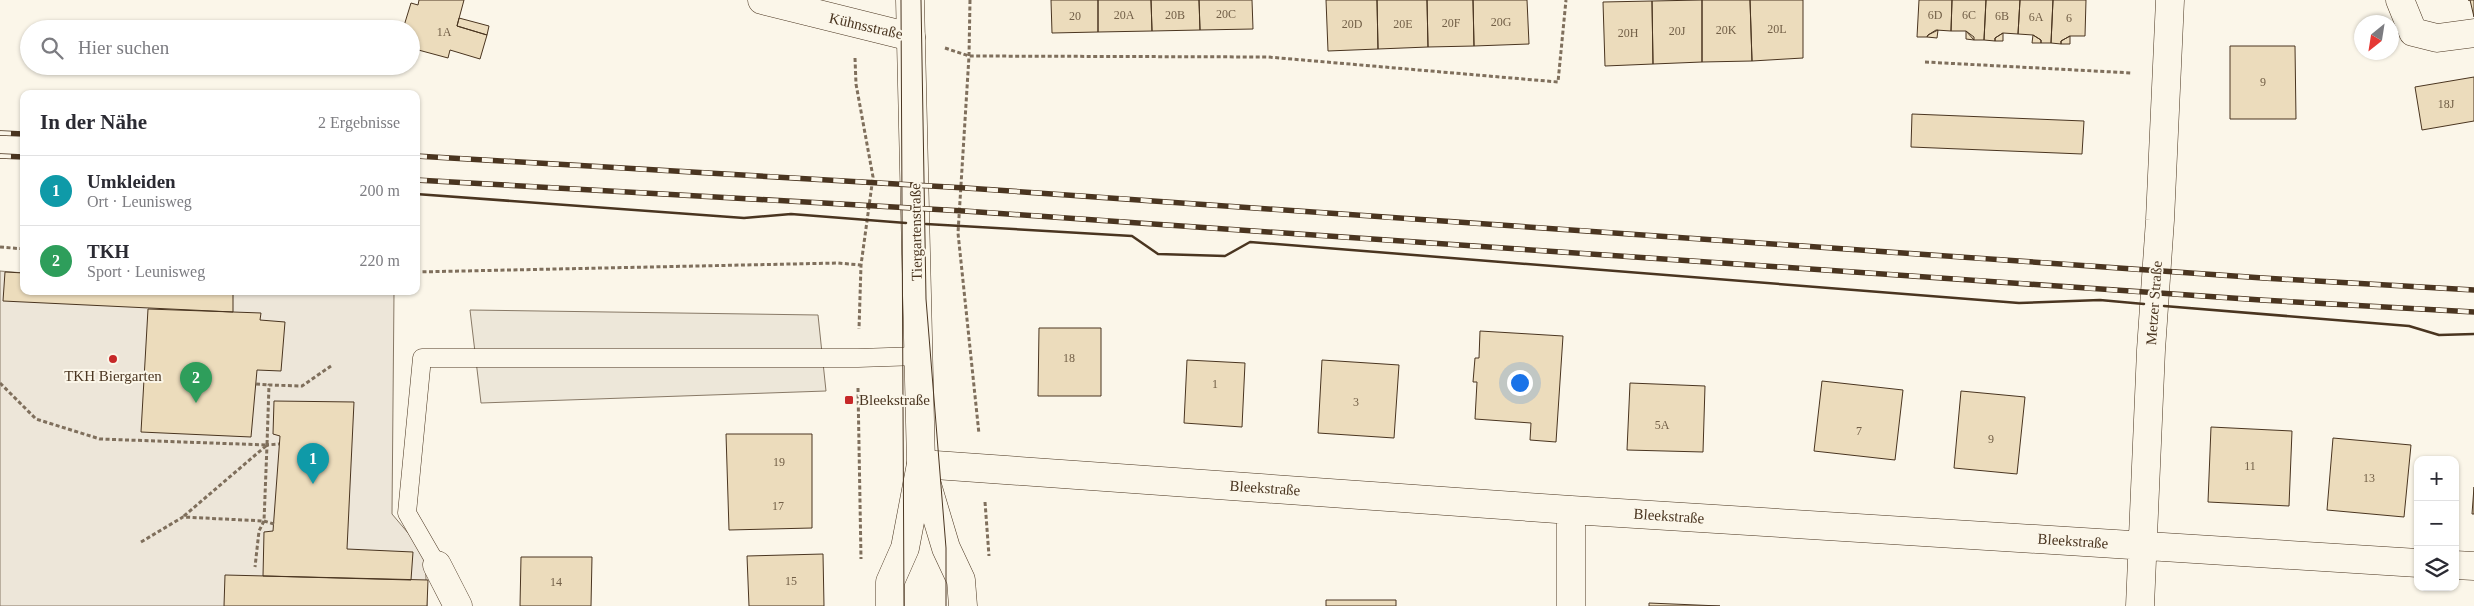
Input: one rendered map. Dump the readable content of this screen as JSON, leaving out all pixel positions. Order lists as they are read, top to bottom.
{
  "streets": {
    "street": [
      "Kühnsstraße",
      "Tiergartenstraße",
      "Metzer Straße",
      "Bleekstraße"
    ]
  },
  "crossings": [
    ["Kühnsstraße", "Tiergartenstraße"],
    ["Tiergartenstraße", "Bleekstraße"],
    ["Metzer Straße", "Bleekstraße"]
  ],
  "places": {
    "other": ["TKH Biergarten"],
    "transit": ["Bleekstraße"]
  },
  "house_numbers": [
    "20C",
    "20A",
    "20B",
    "6D",
    "6C",
    "20",
    "6B",
    "6A",
    "6",
    "20G",
    "20F",
    "20D",
    "20E",
    "20L",
    "20K",
    "20J",
    "1A",
    "20H",
    "9",
    "18J",
    "18",
    "1",
    "3",
    "5A",
    "7",
    "9",
    "19",
    "11",
    "13",
    "17",
    "15",
    "14"
  ],
  "north": "bottom left",
  "page": {
    "search": "Hier suchen",
    "heading": ["In der Nähe", "2 Ergebnisse"],
    "list": [
      {
        "mark": "1",
        "name": "Umkleiden",
        "note": "Ort · Leunisweg",
        "value": "200 m"
      },
      {
        "mark": "2",
        "name": "TKH",
        "note": "Sport · Leunisweg",
        "value": "220 m"
      }
    ],
    "pins": ["2", "1"],
    "map_buttons": ["+", "−"]
  }
}
